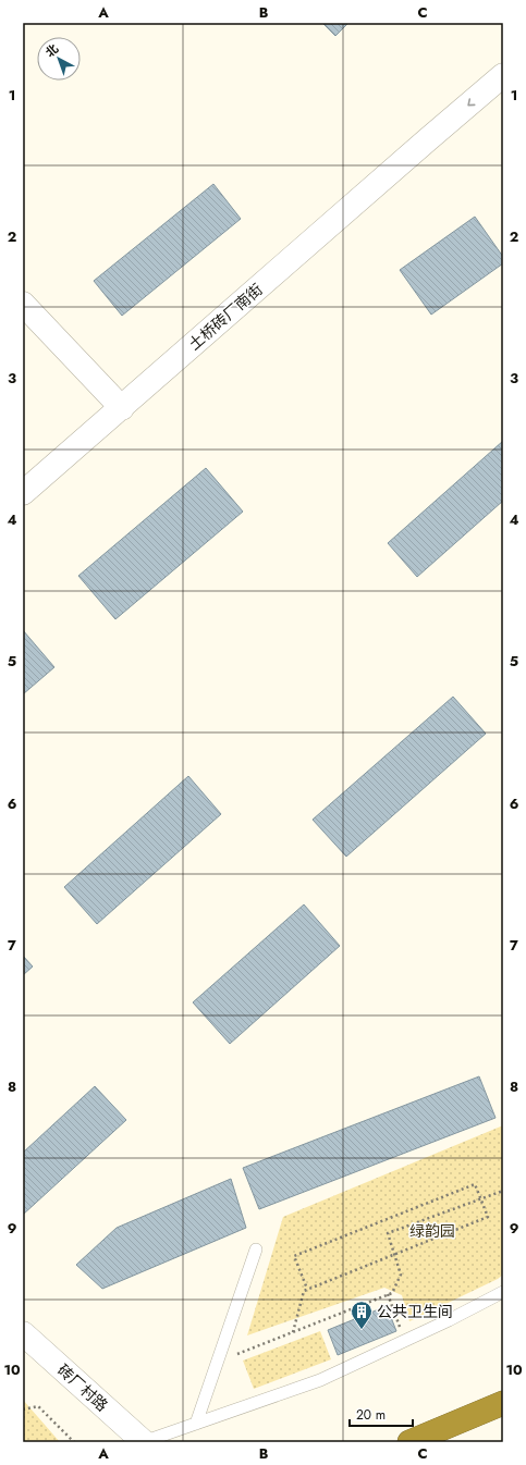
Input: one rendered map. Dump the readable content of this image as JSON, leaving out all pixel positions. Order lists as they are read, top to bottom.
{
  "streets": {
    "street": ["土桥砖厂南街", "砖厂村路"]
  },
  "one_way": ["土桥砖厂南街"],
  "parks": ["绿韵园"],
  "places": {
    "building": ["公共卫生间"]
  },
  "scale_bar": "20 m",
  "north": "top left",
  "grid": {
    "columns": ["A", "B", "C"],
    "rows": [
      "1",
      "2",
      "3",
      "4",
      "5",
      "6",
      "7",
      "8",
      "9",
      "10"
    ]
  }
}
